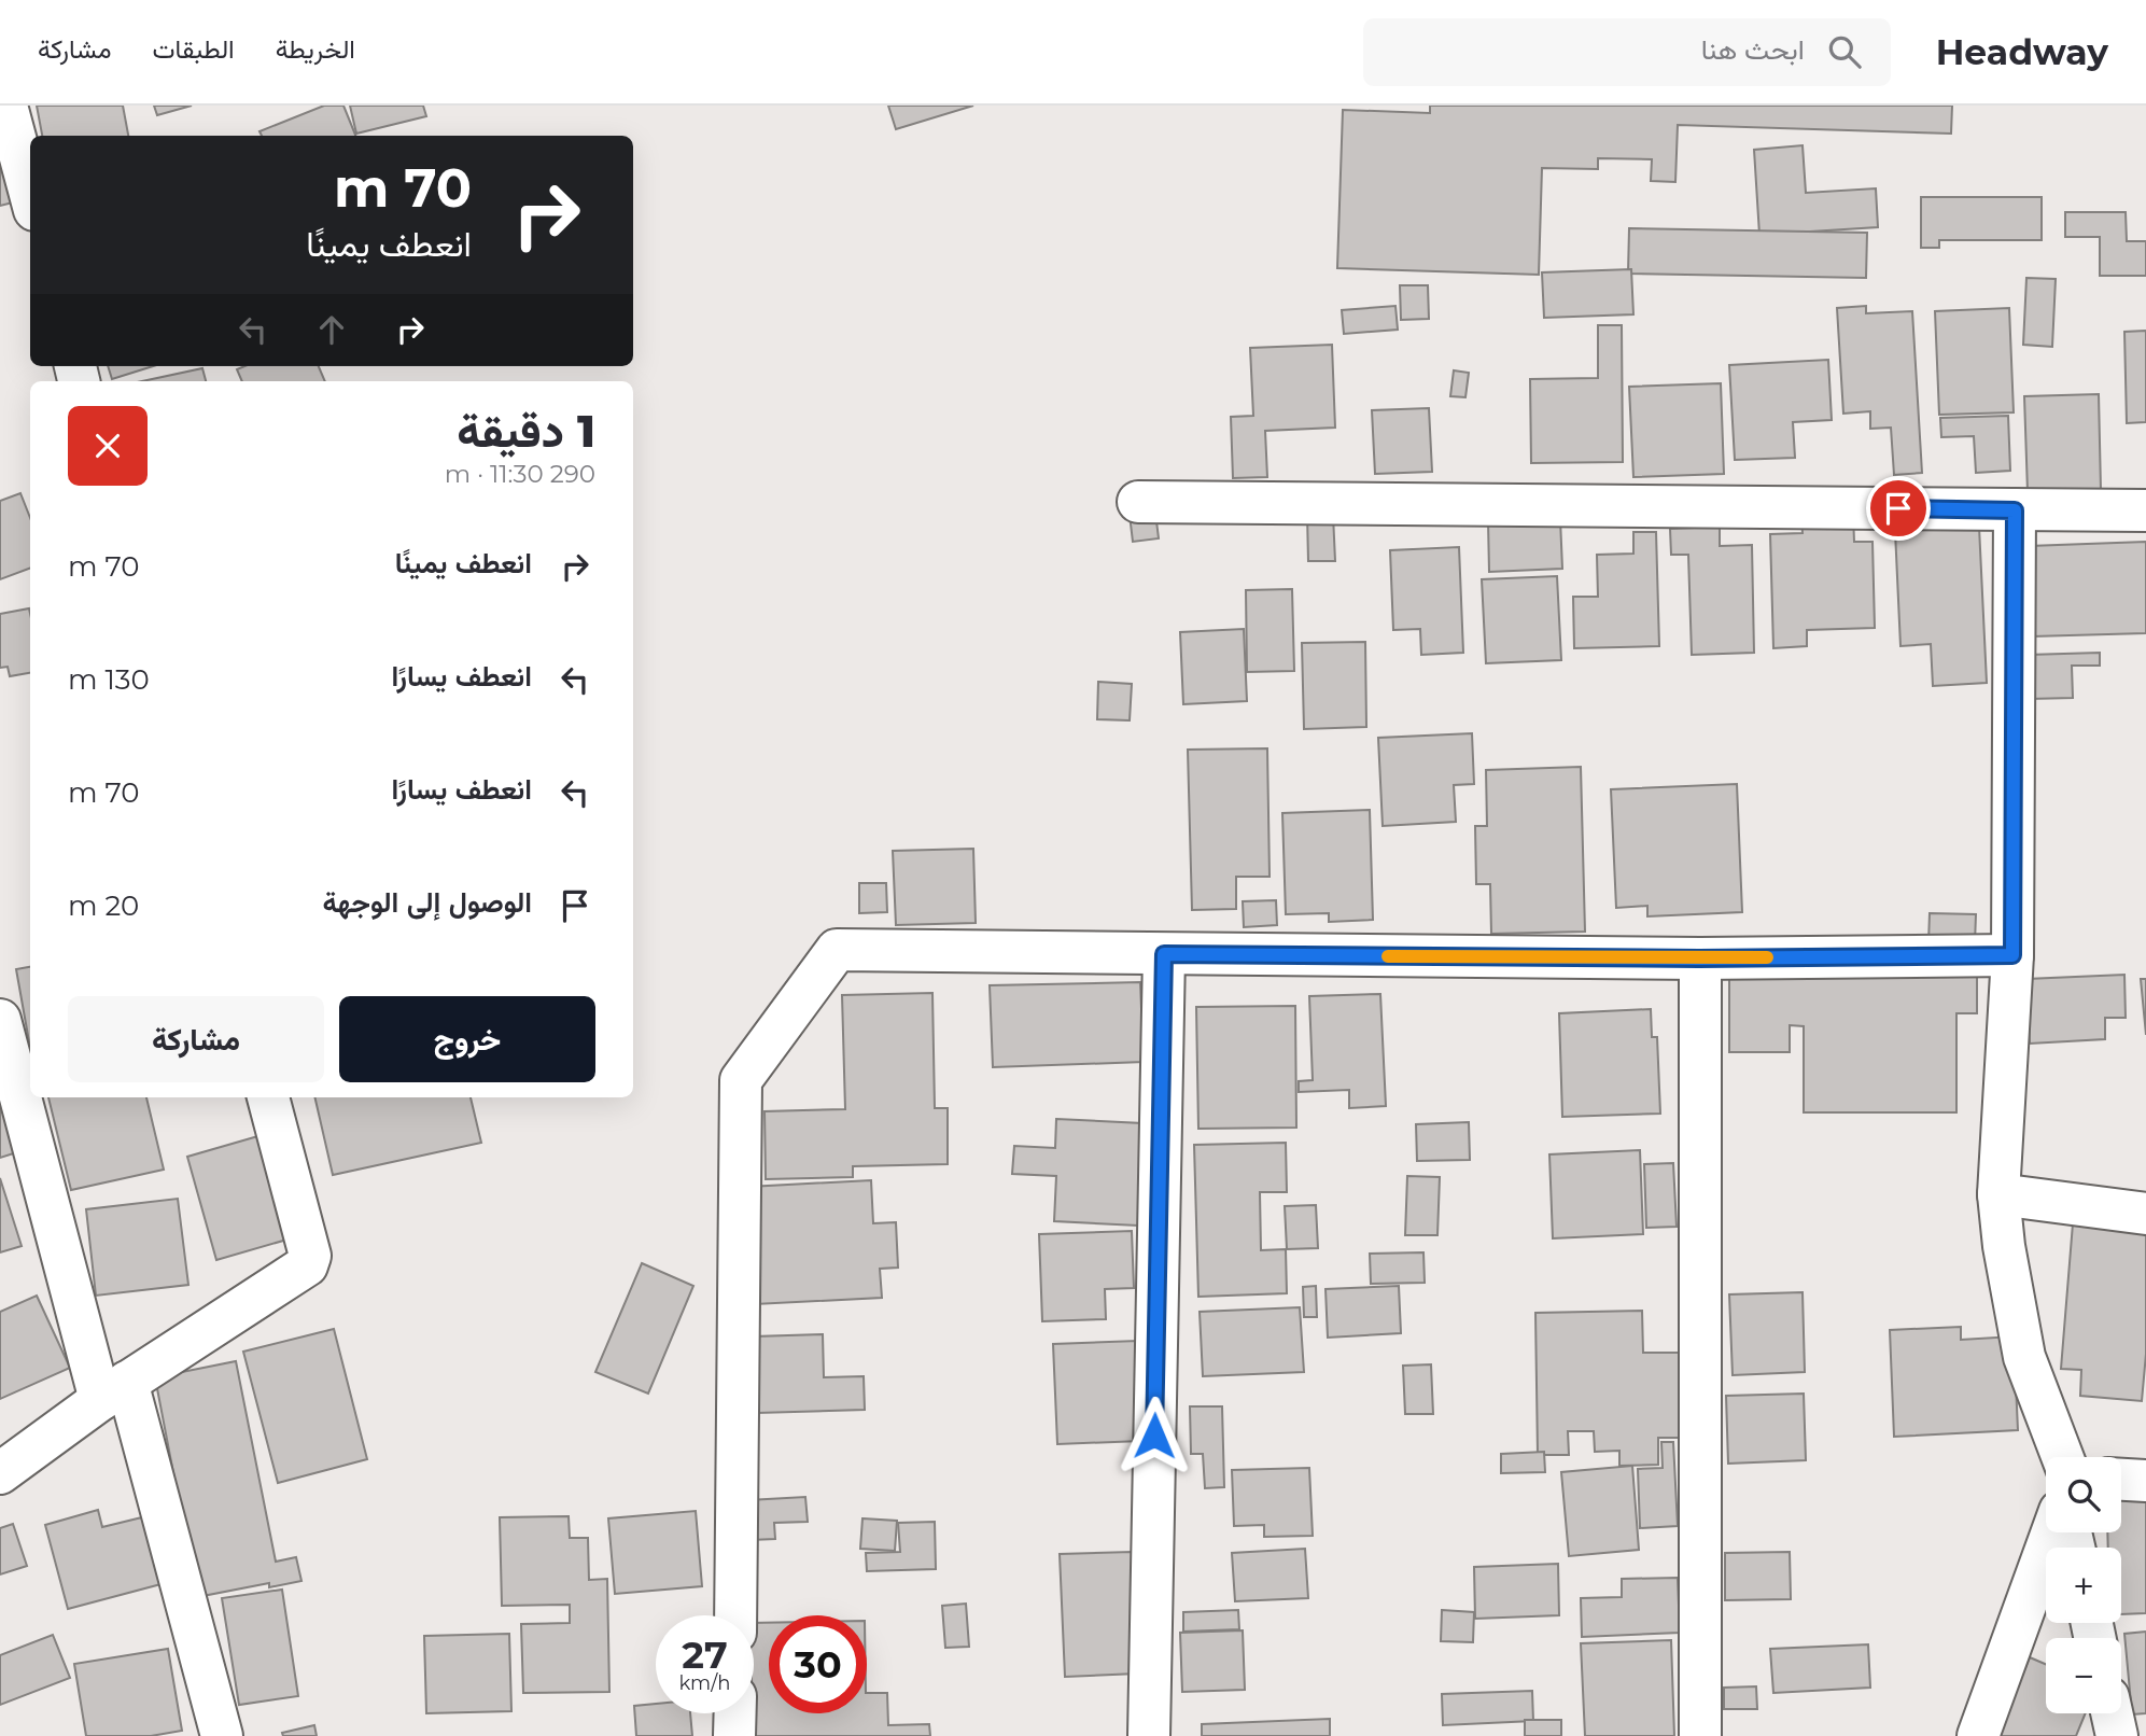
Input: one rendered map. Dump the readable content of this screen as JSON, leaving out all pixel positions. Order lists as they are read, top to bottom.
{
  "page": {
    "header": "Headway",
    "search": "ابحث هنا",
    "nav": ["الخريطة", "الطبقات", "مشاركة"],
    "turn": ["70 m", "انعطف يمينًا"],
    "heading": ["1 دقيقة", "290 m · 11:30"],
    "list": [
      {
        "name": "انعطف يمينًا",
        "value": "70 m"
      },
      {
        "name": "انعطف يسارًا",
        "value": "130 m"
      },
      {
        "name": "انعطف يسارًا",
        "value": "70 m"
      },
      {
        "name": "الوصول إلى الوجهة",
        "value": "20 m"
      }
    ],
    "buttons": ["خروج", "مشاركة"],
    "map_buttons": ["+", "−"],
    "speed": "27 km/h",
    "limit": "30"
  }
}
